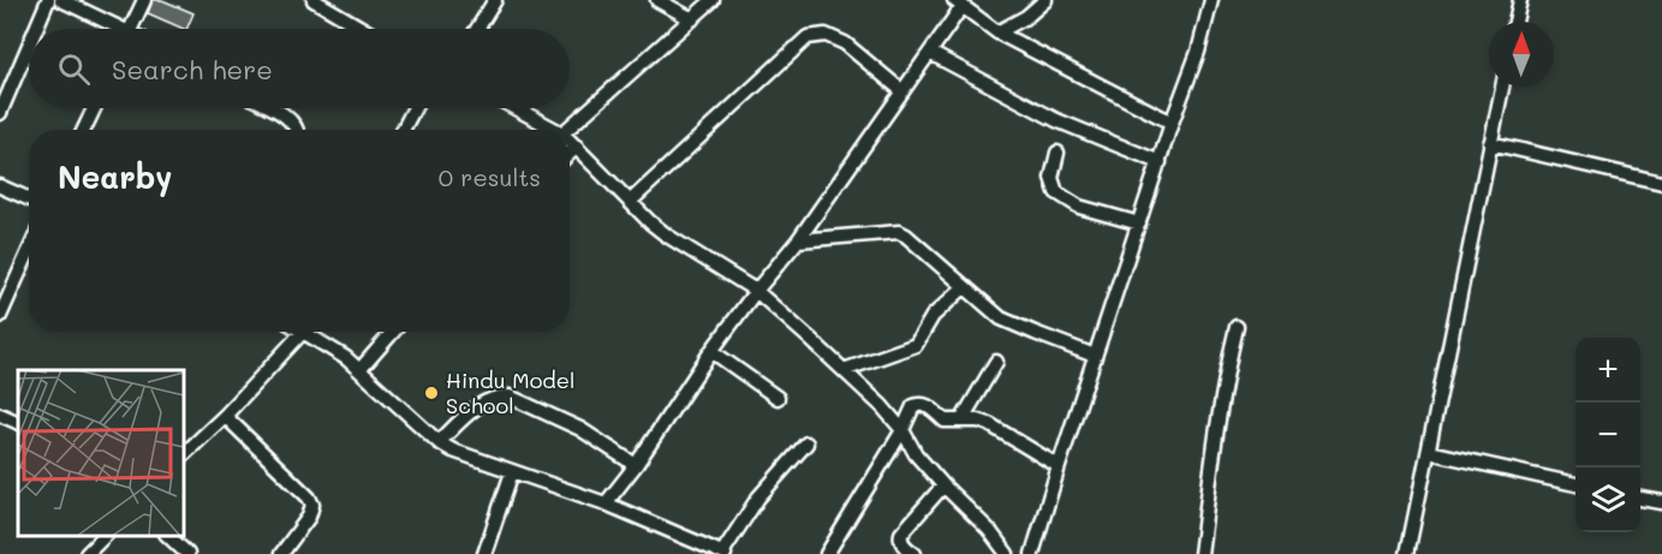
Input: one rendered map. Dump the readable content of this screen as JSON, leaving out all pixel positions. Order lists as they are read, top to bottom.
{
  "places": ["Hindu Model School"],
  "north": "top",
  "page": {
    "search": "Search here",
    "heading": ["Nearby", "0 results"],
    "map_buttons": ["+", "−"]
  }
}
